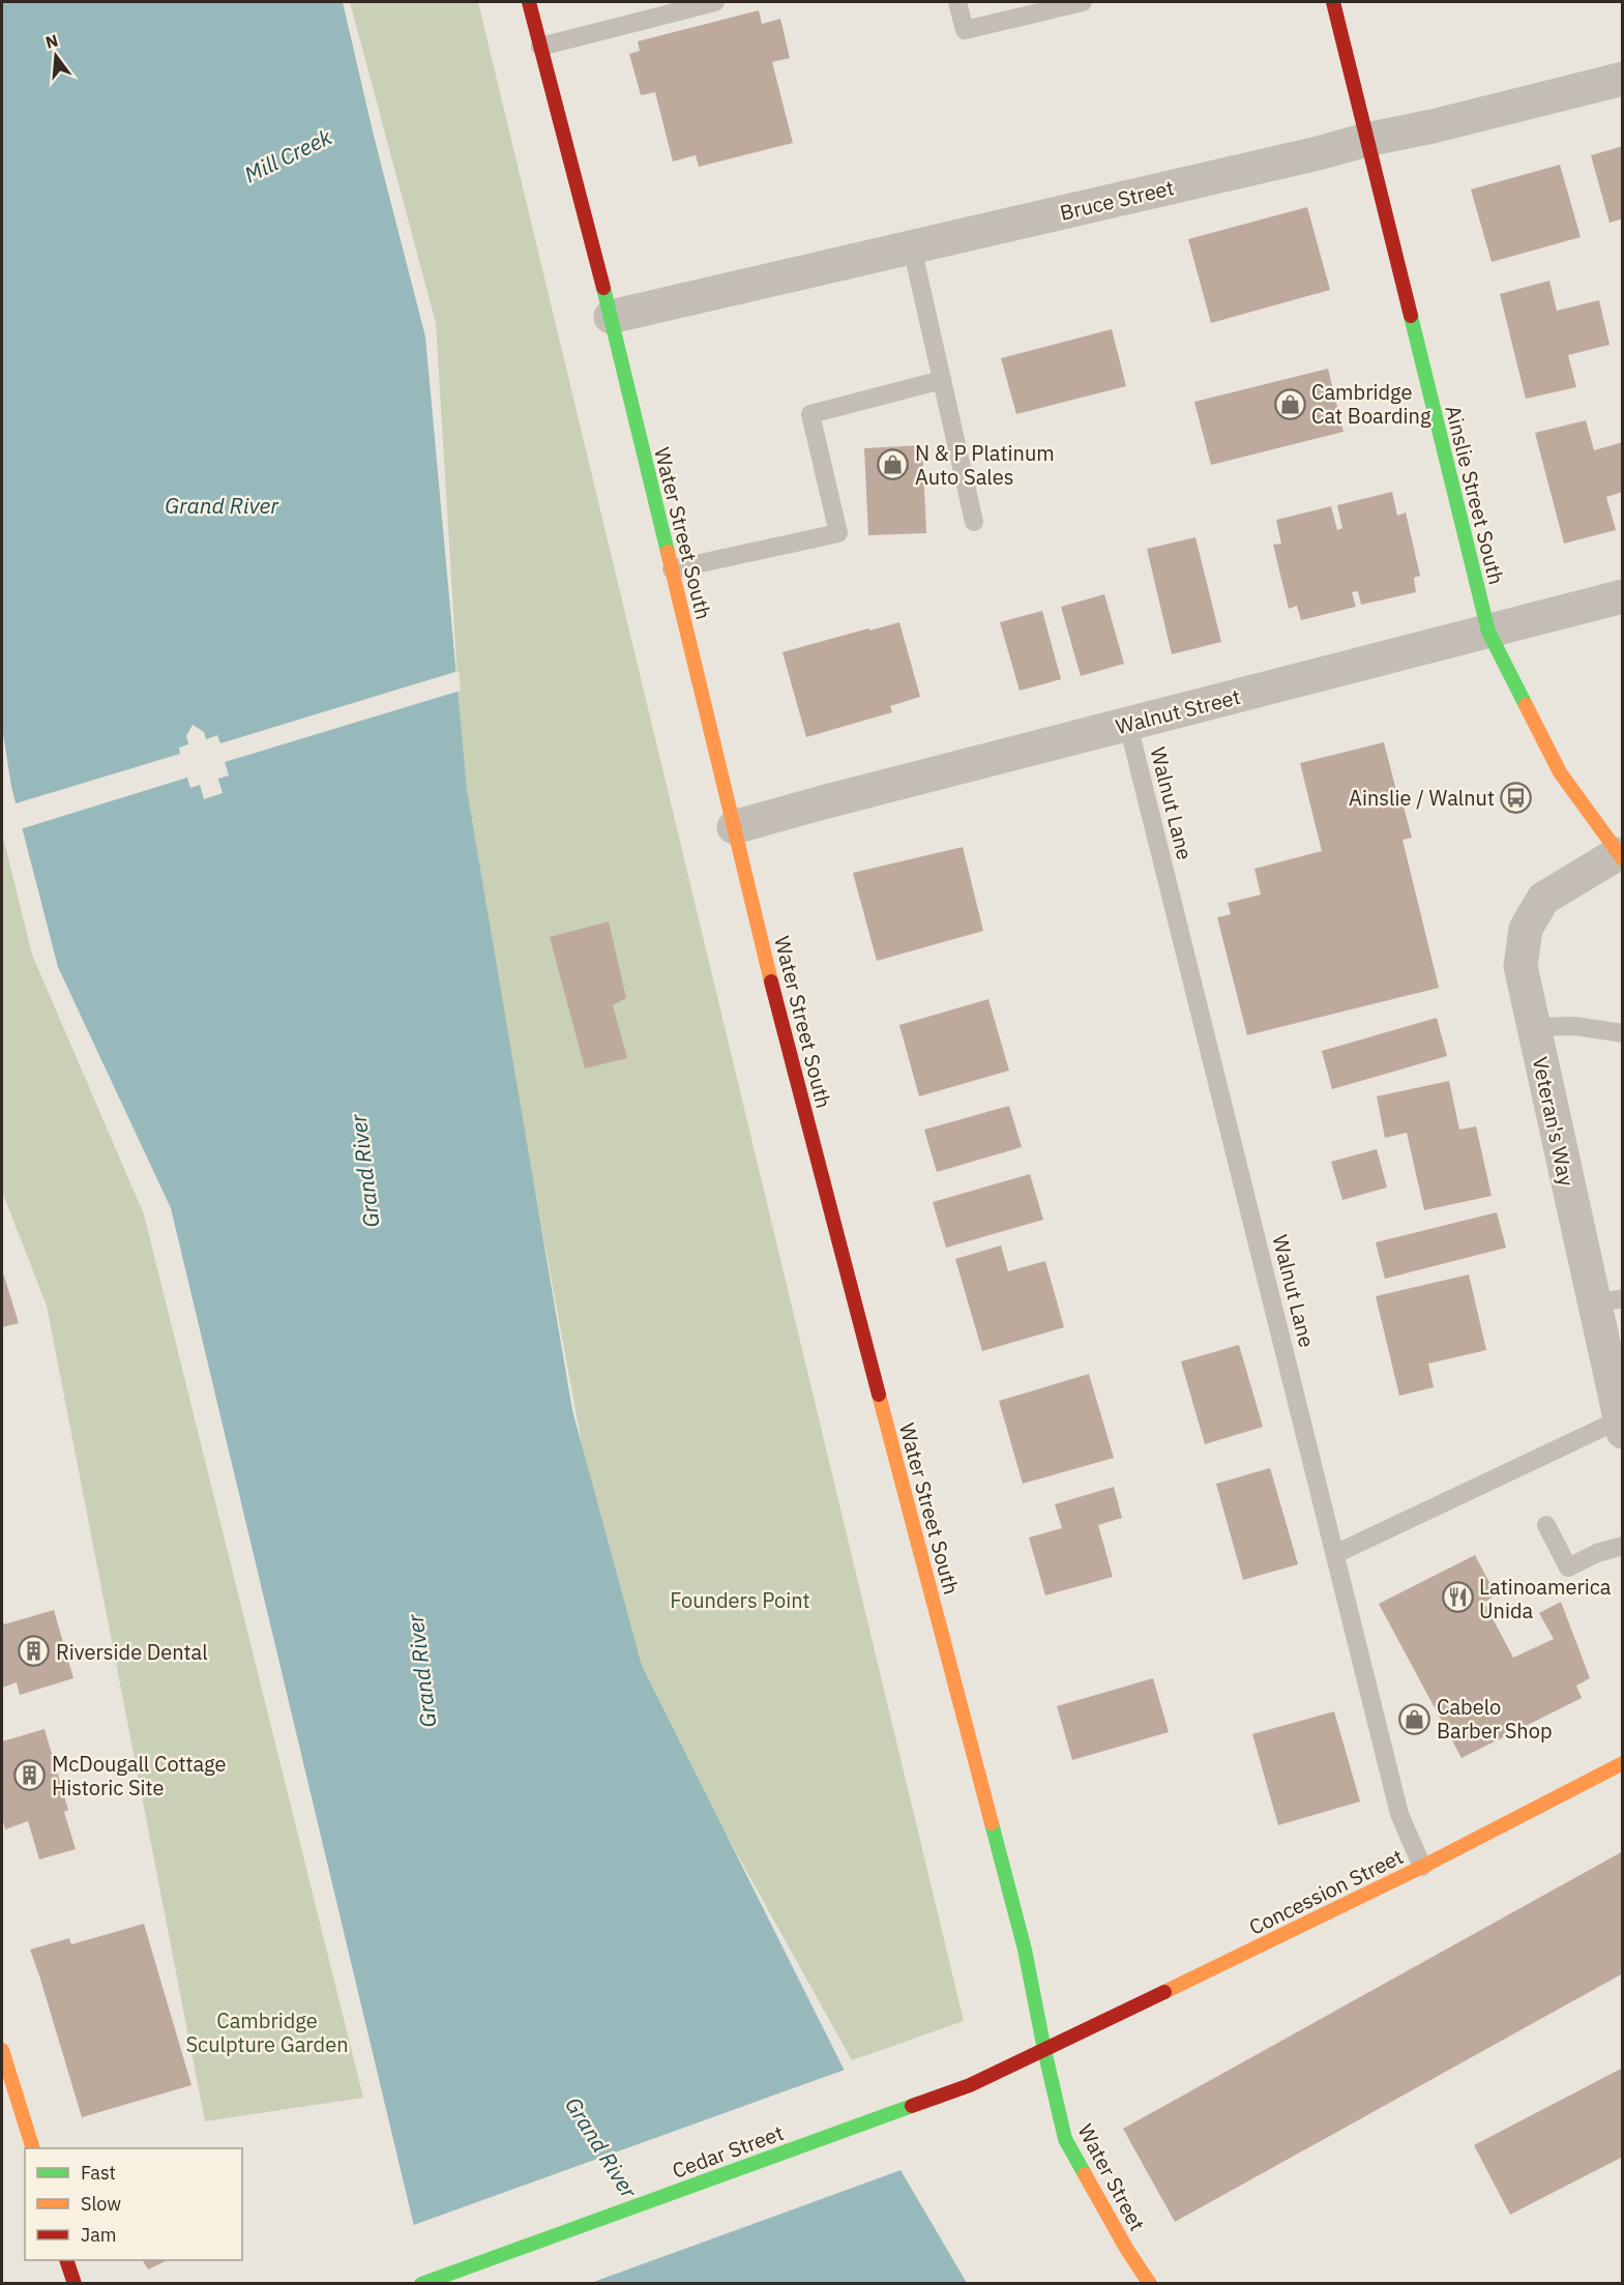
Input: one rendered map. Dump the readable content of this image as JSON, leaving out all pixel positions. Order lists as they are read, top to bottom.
{
  "streets": {
    "main road": [
      "Ainslie Street South",
      "Water Street South",
      "Concession Street",
      "Cedar Street",
      "Water Street"
    ],
    "street": ["Bruce Street", "Walnut Street", "Veteran's Way"],
    "lane": ["Walnut Lane"]
  },
  "crossings": [
    ["Bruce Street", "Ainslie Street South"],
    ["Bruce Street", "Water Street South"],
    ["Ainslie Street South", "Walnut Street"],
    ["Ainslie Street South", "Veteran's Way"],
    ["Water Street South", "Walnut Street"],
    ["Water Street South", "Concession Street"],
    ["Water Street South", "Cedar Street"],
    ["Water Street South", "Water Street"],
    ["Walnut Street", "Walnut Lane"],
    ["Walnut Lane", "Concession Street"],
    ["Concession Street", "Cedar Street"],
    ["Concession Street", "Water Street"],
    ["Cedar Street", "Water Street"]
  ],
  "water": ["Mill Creek", "Grand River"],
  "parks": ["Founders Point", "Cambridge Sculpture Garden"],
  "places": {
    "shop": ["Cambridge Cat Boarding", "N & P Platinum Auto Sales", "Cabelo Barber Shop"],
    "bus stop": ["Ainslie / Walnut"],
    "restaurant": ["Latinoamerica Unida"],
    "building": ["Riverside Dental", "McDougall Cottage Historic Site"]
  },
  "legend": ["Fast", "Slow", "Jam"],
  "north": "top"
}
